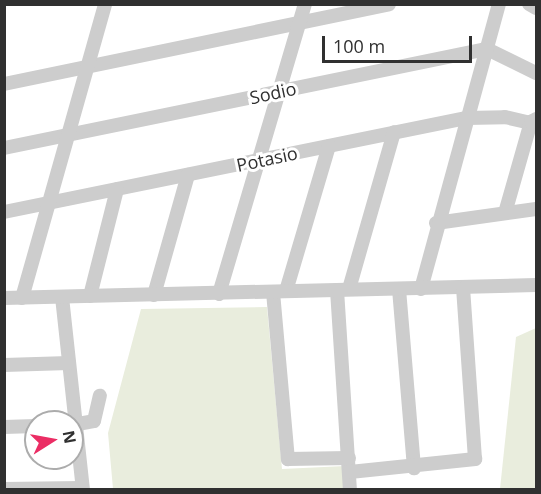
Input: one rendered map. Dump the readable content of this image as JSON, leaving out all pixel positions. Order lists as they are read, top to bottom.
{
  "streets": {
    "street": ["Sodio", "Potasio"]
  },
  "scale_bar": "100 m",
  "north": "right"
}
